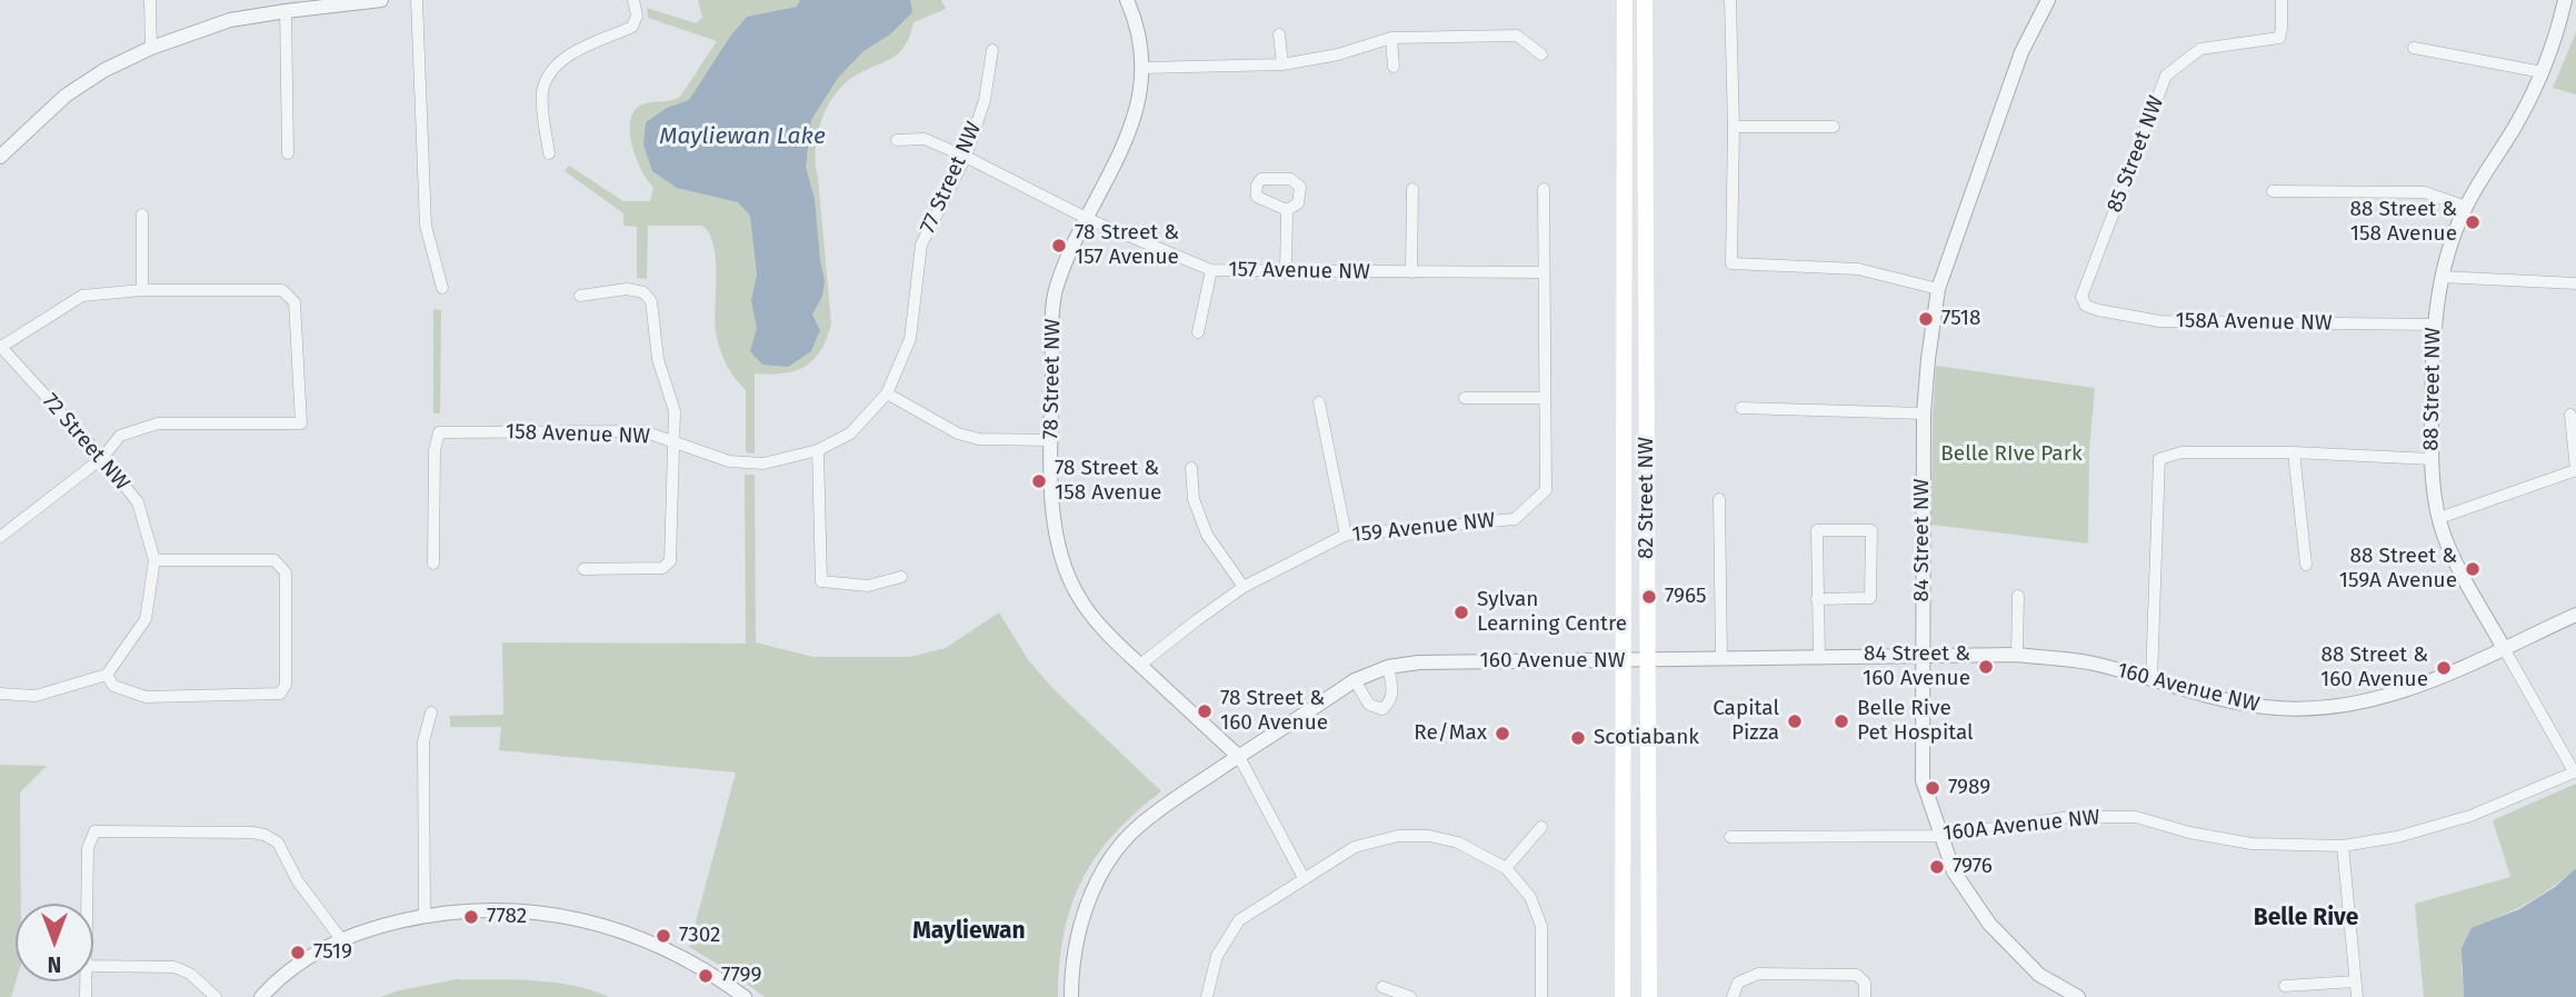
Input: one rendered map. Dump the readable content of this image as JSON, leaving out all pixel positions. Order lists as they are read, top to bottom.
{
  "streets": {
    "main road": ["82 Street NW"],
    "street": [
      "85 Street NW",
      "77 Street NW",
      "157 Avenue NW",
      "158A Avenue NW",
      "78 Street NW",
      "88 Street NW",
      "158 Avenue NW",
      "72 Street NW",
      "159 Avenue NW",
      "84 Street NW",
      "160 Avenue NW",
      "160A Avenue NW"
    ]
  },
  "crossings": [
    ["85 Street NW", "158A Avenue NW"],
    ["77 Street NW", "157 Avenue NW"],
    ["77 Street NW", "158 Avenue NW"],
    ["157 Avenue NW", "78 Street NW"],
    ["158A Avenue NW", "88 Street NW"],
    ["78 Street NW", "159 Avenue NW"],
    ["78 Street NW", "160 Avenue NW"],
    ["88 Street NW", "160 Avenue NW"],
    ["88 Street NW", "160A Avenue NW"],
    ["82 Street NW", "160 Avenue NW"],
    ["84 Street NW", "160 Avenue NW"],
    ["84 Street NW", "160A Avenue NW"]
  ],
  "districts": ["Belle Rive", "Mayliewan"],
  "water": ["Mayliewan Lake"],
  "parks": ["Belle RIve Park"],
  "places": [
    "88 Street & 158 Avenue",
    "78 Street & 157 Avenue",
    "7518",
    "78 Street & 158 Avenue",
    "88 Street & 159A Avenue",
    "7965",
    "Sylvan Learning Centre",
    "84 Street & 160 Avenue",
    "88 Street & 160 Avenue",
    "78 Street & 160 Avenue",
    "Capital Pizza",
    "Belle Rive Pet Hospital",
    "Re/Max",
    "Scotiabank",
    "7989",
    "7976",
    "7782",
    "7302",
    "7519",
    "7799"
  ],
  "north": "bottom"
}
